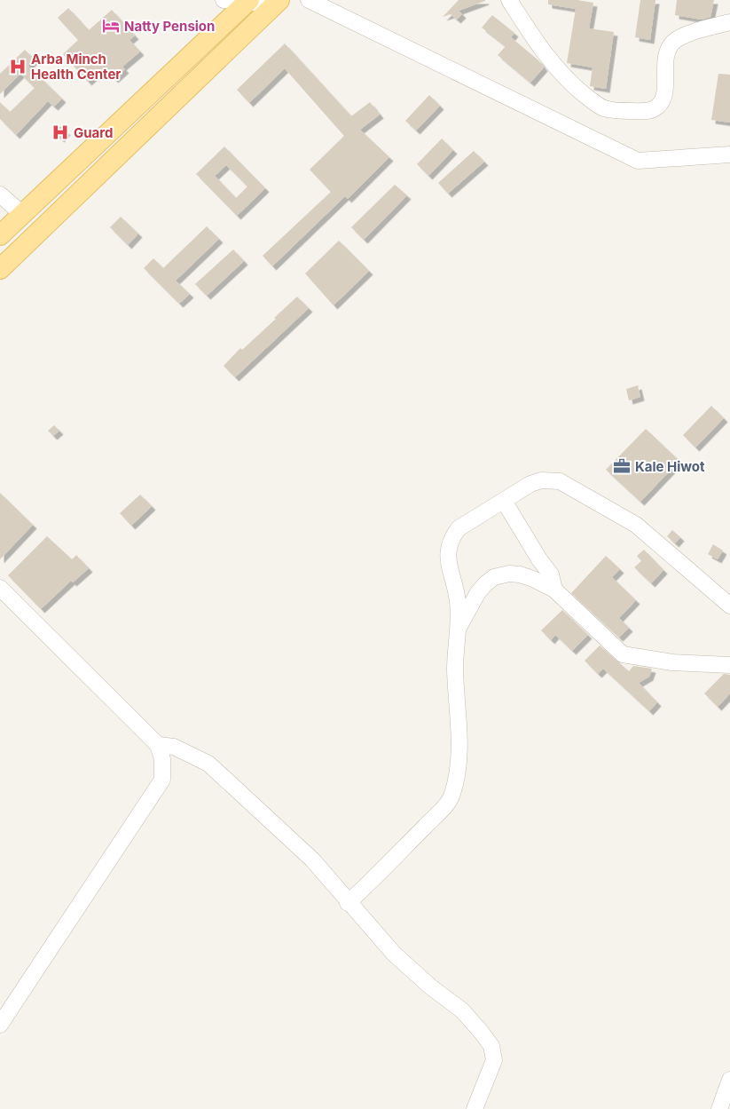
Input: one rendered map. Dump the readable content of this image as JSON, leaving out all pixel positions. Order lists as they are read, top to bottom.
{
  "places": {
    "hotel": ["Natty Pension"],
    "hospital": ["Arba Minch Health Center", "Guard"],
    "office": ["Kale Hiwot"]
  }
}
